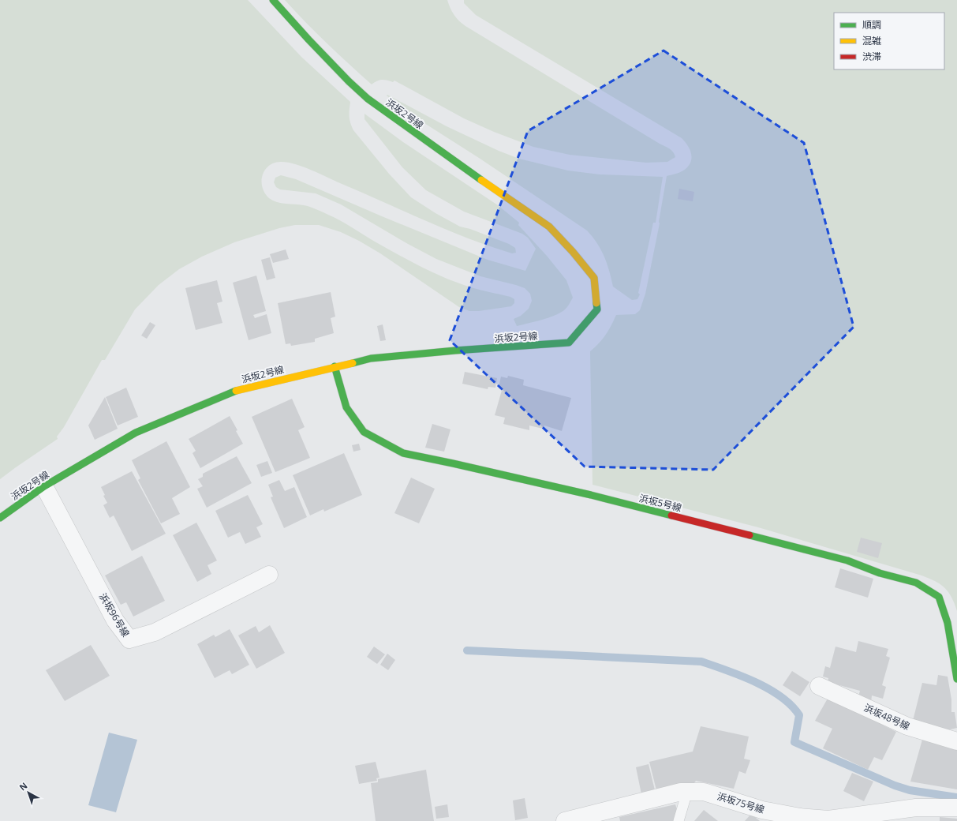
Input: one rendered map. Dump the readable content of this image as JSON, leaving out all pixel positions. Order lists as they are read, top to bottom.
{
  "streets": {
    "street": [
      "浜坂2号線",
      "浜坂5号線",
      "浜坂96号線",
      "浜坂48号線",
      "浜坂75号線"
    ]
  },
  "crossings": [
    ["浜坂2号線", "浜坂5号線"],
    ["浜坂2号線", "浜坂96号線"]
  ],
  "legend": ["順調", "混雑", "渋滞"],
  "north": "top left"
}
